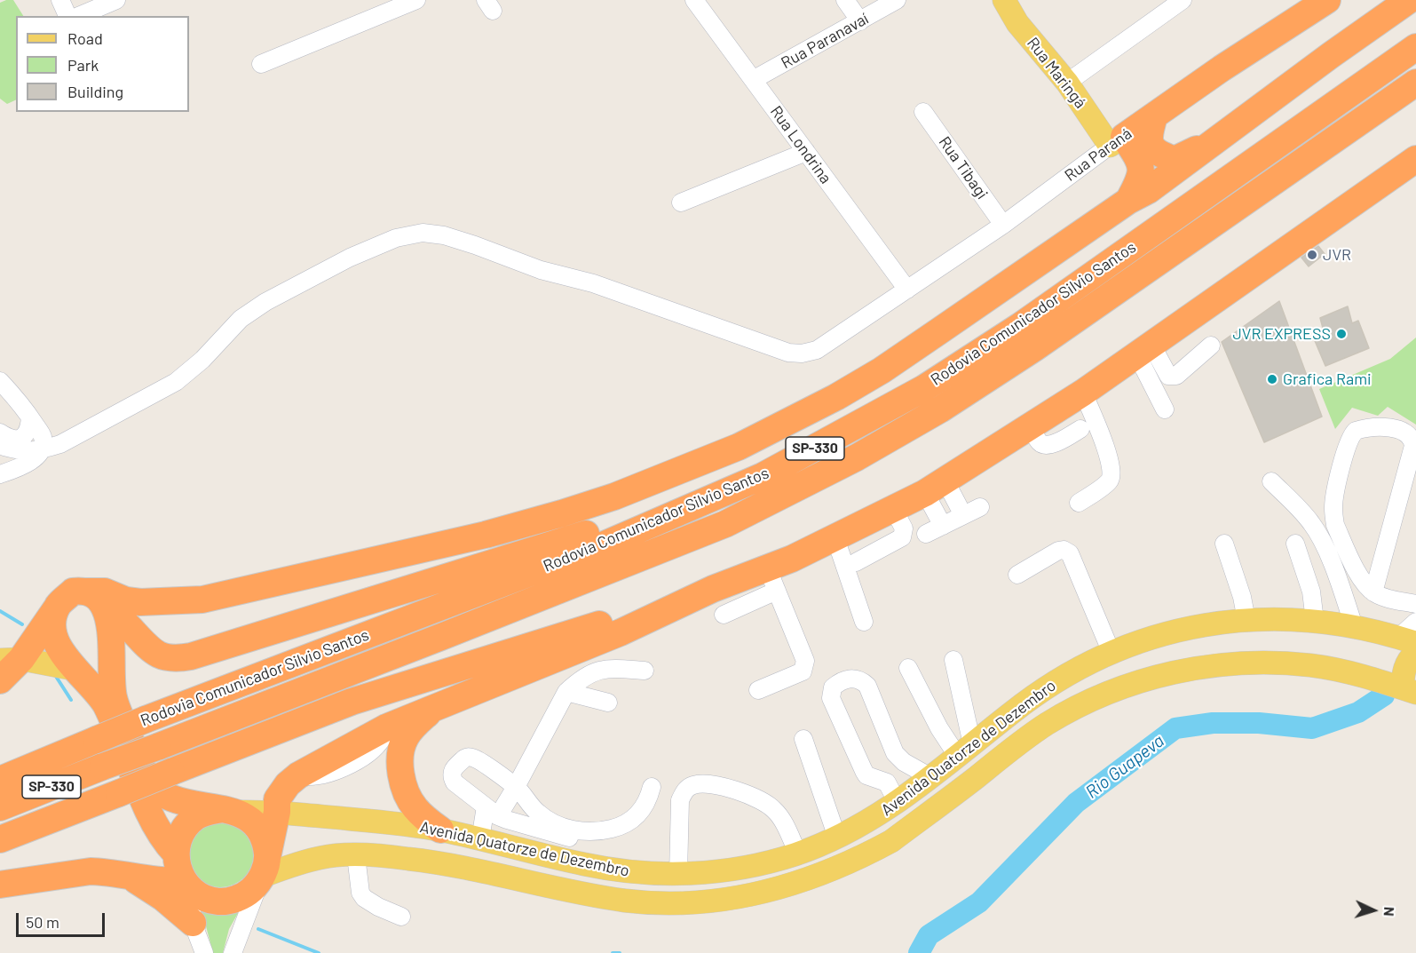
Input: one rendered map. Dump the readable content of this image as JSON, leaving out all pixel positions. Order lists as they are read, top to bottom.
{
  "streets": {
    "highway": ["Rua Paraná", "Rodovia Comunicador Silvio Santos", "SP-330"],
    "main road": ["Rua Maringá", "Avenida Quatorze de Dezembro"],
    "street": ["Rua Paranavaí", "Rua Londrina", "Rua Tibagi"]
  },
  "crossings": [
    ["Rua Paranavaí", "Rua Londrina"],
    ["Rua Maringá", "Rua Paraná"],
    ["Rua Londrina", "Rua Paraná"],
    ["Rua Paraná", "Rua Tibagi"]
  ],
  "water": ["Rio Guapeva"],
  "places": ["JVR", "JVR EXPRESS", "Grafica Rami"],
  "legend": ["Road", "Park", "Building"],
  "scale_bar": "50 m",
  "north": "right"
}
